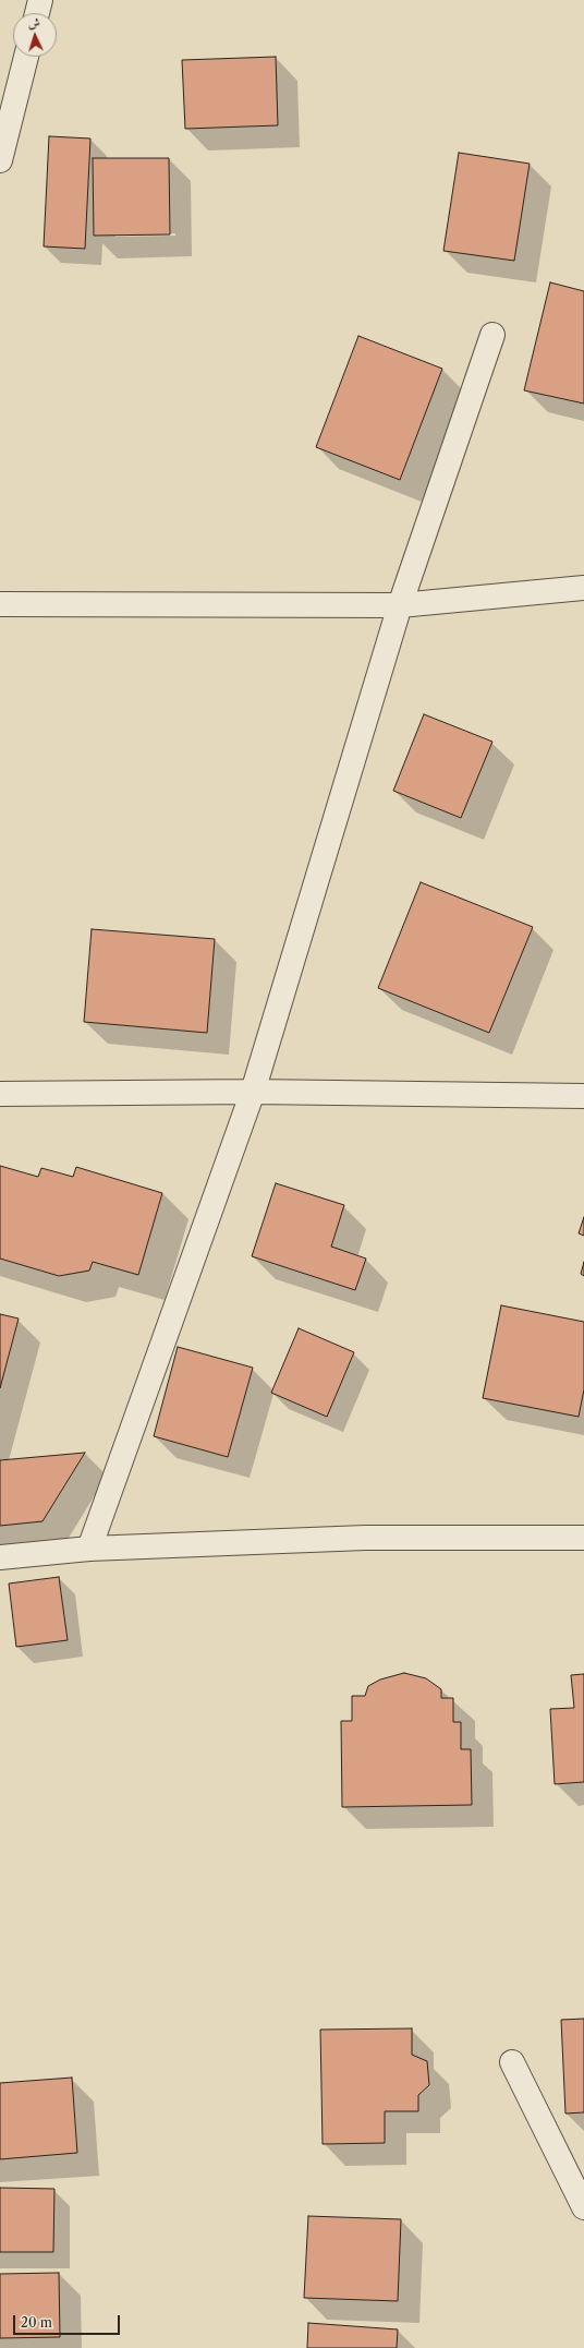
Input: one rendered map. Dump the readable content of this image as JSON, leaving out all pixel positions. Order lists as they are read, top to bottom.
{
  "scale_bar": "20 m",
  "north": "top"
}
